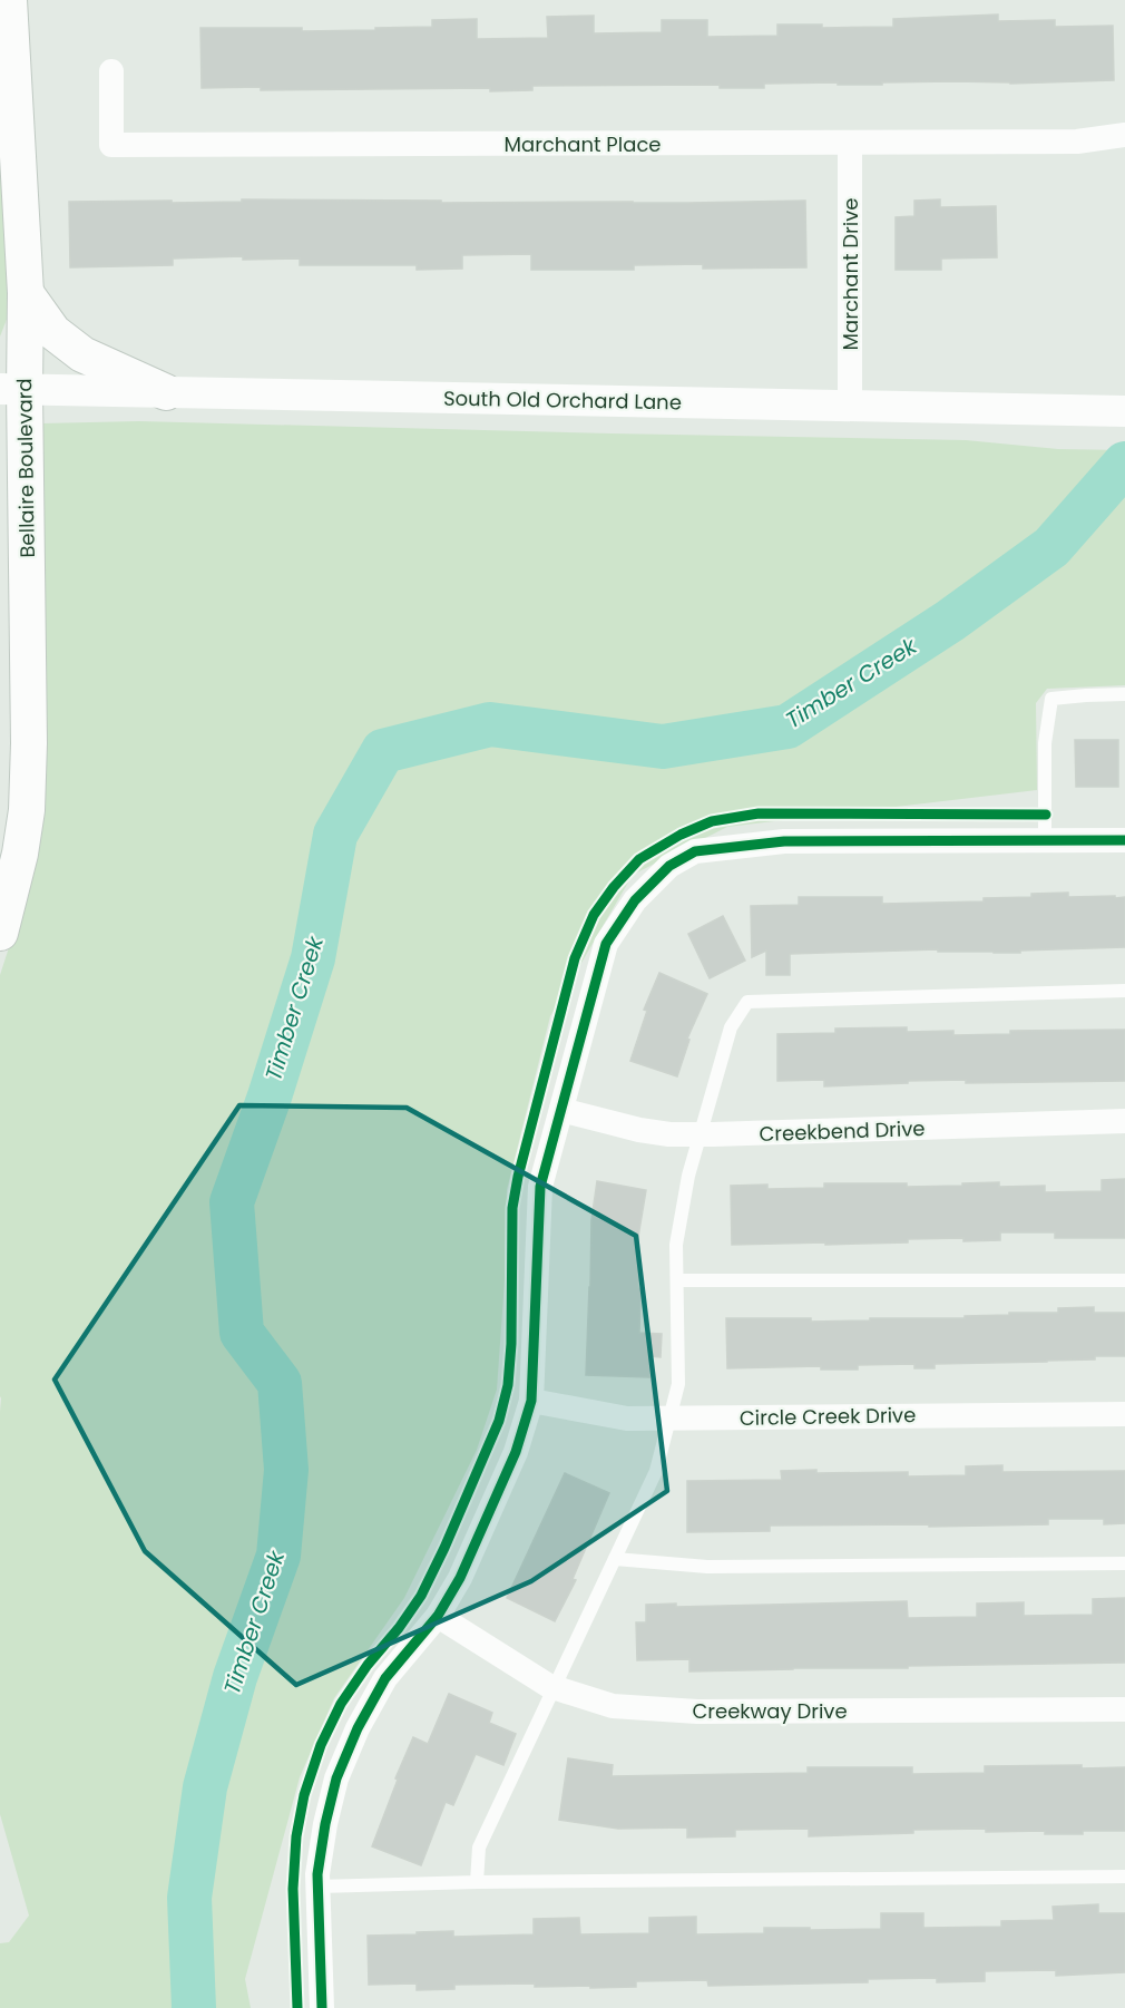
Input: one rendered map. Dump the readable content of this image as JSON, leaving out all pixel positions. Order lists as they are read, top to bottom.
{
  "streets": {
    "main road": ["Bellaire Boulevard"],
    "street": [
      "Marchant Place",
      "Marchant Drive",
      "South Old Orchard Lane",
      "Creekbend Drive",
      "Circle Creek Drive",
      "Creekway Drive"
    ]
  },
  "crossings": [
    ["Marchant Place", "Marchant Drive"],
    ["Marchant Drive", "South Old Orchard Lane"],
    ["South Old Orchard Lane", "Bellaire Boulevard"]
  ],
  "water": ["Timber Creek"]
}
